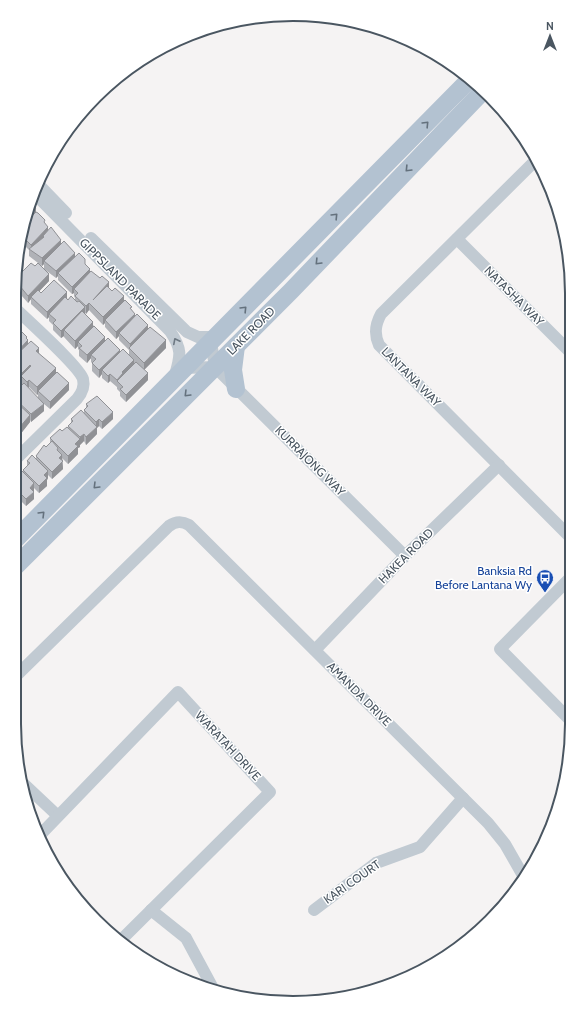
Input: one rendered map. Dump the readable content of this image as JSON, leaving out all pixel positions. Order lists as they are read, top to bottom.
{
  "streets": {
    "main road": ["LAKE ROAD"],
    "street": [
      "GIPPSLAND PARADE",
      "NATASHA WAY",
      "LANTANA WAY",
      "KURRAJONG WAY",
      "HAKEA ROAD",
      "AMANDA DRIVE",
      "WARATAH DRIVE",
      "KARI COURT"
    ]
  },
  "crossings": [
    ["GIPPSLAND PARADE", "LAKE ROAD"],
    ["NATASHA WAY", "LANTANA WAY"],
    ["LAKE ROAD", "KURRAJONG WAY"],
    ["LANTANA WAY", "HAKEA ROAD"],
    ["KURRAJONG WAY", "HAKEA ROAD"],
    ["HAKEA ROAD", "AMANDA DRIVE"],
    ["AMANDA DRIVE", "KARI COURT"]
  ],
  "places": {
    "bus stop": ["Banksia Rd Before Lantana Wy"]
  },
  "north": "top"
}
